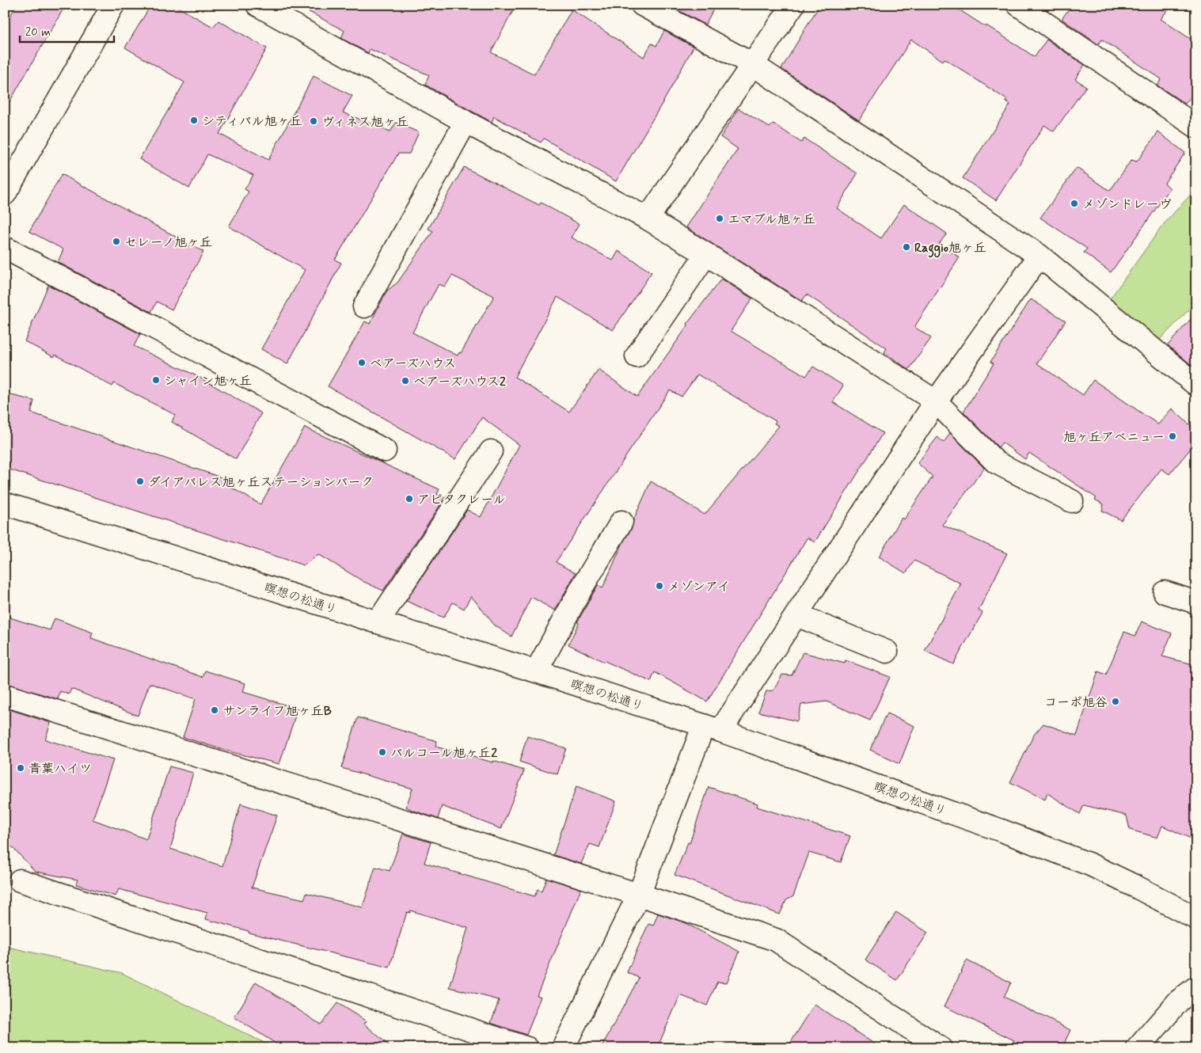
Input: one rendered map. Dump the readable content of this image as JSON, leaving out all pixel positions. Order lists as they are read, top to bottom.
{
  "streets": {
    "street": ["瞑想の松通り"]
  },
  "places": [
    "シティパル旭ヶ丘",
    "ヴィネス旭ヶ丘",
    "メゾンドレーヴ",
    "エマブル旭ヶ丘",
    "セレーノ旭ヶ丘",
    "Raggio旭ヶ丘",
    "ベアーズハウス",
    "シャイン旭ヶ丘",
    "ベアーズハウス2",
    "旭ヶ丘アベニュー",
    "ダイアパレス旭ヶ丘ステーションパーク",
    "アピタクレール",
    "メゾンアイ",
    "コーポ旭谷",
    "サンライフ旭ヶ丘B",
    "パルコール旭ヶ丘2",
    "青葉ハイツ"
  ],
  "scale_bar": "20 m"
}
